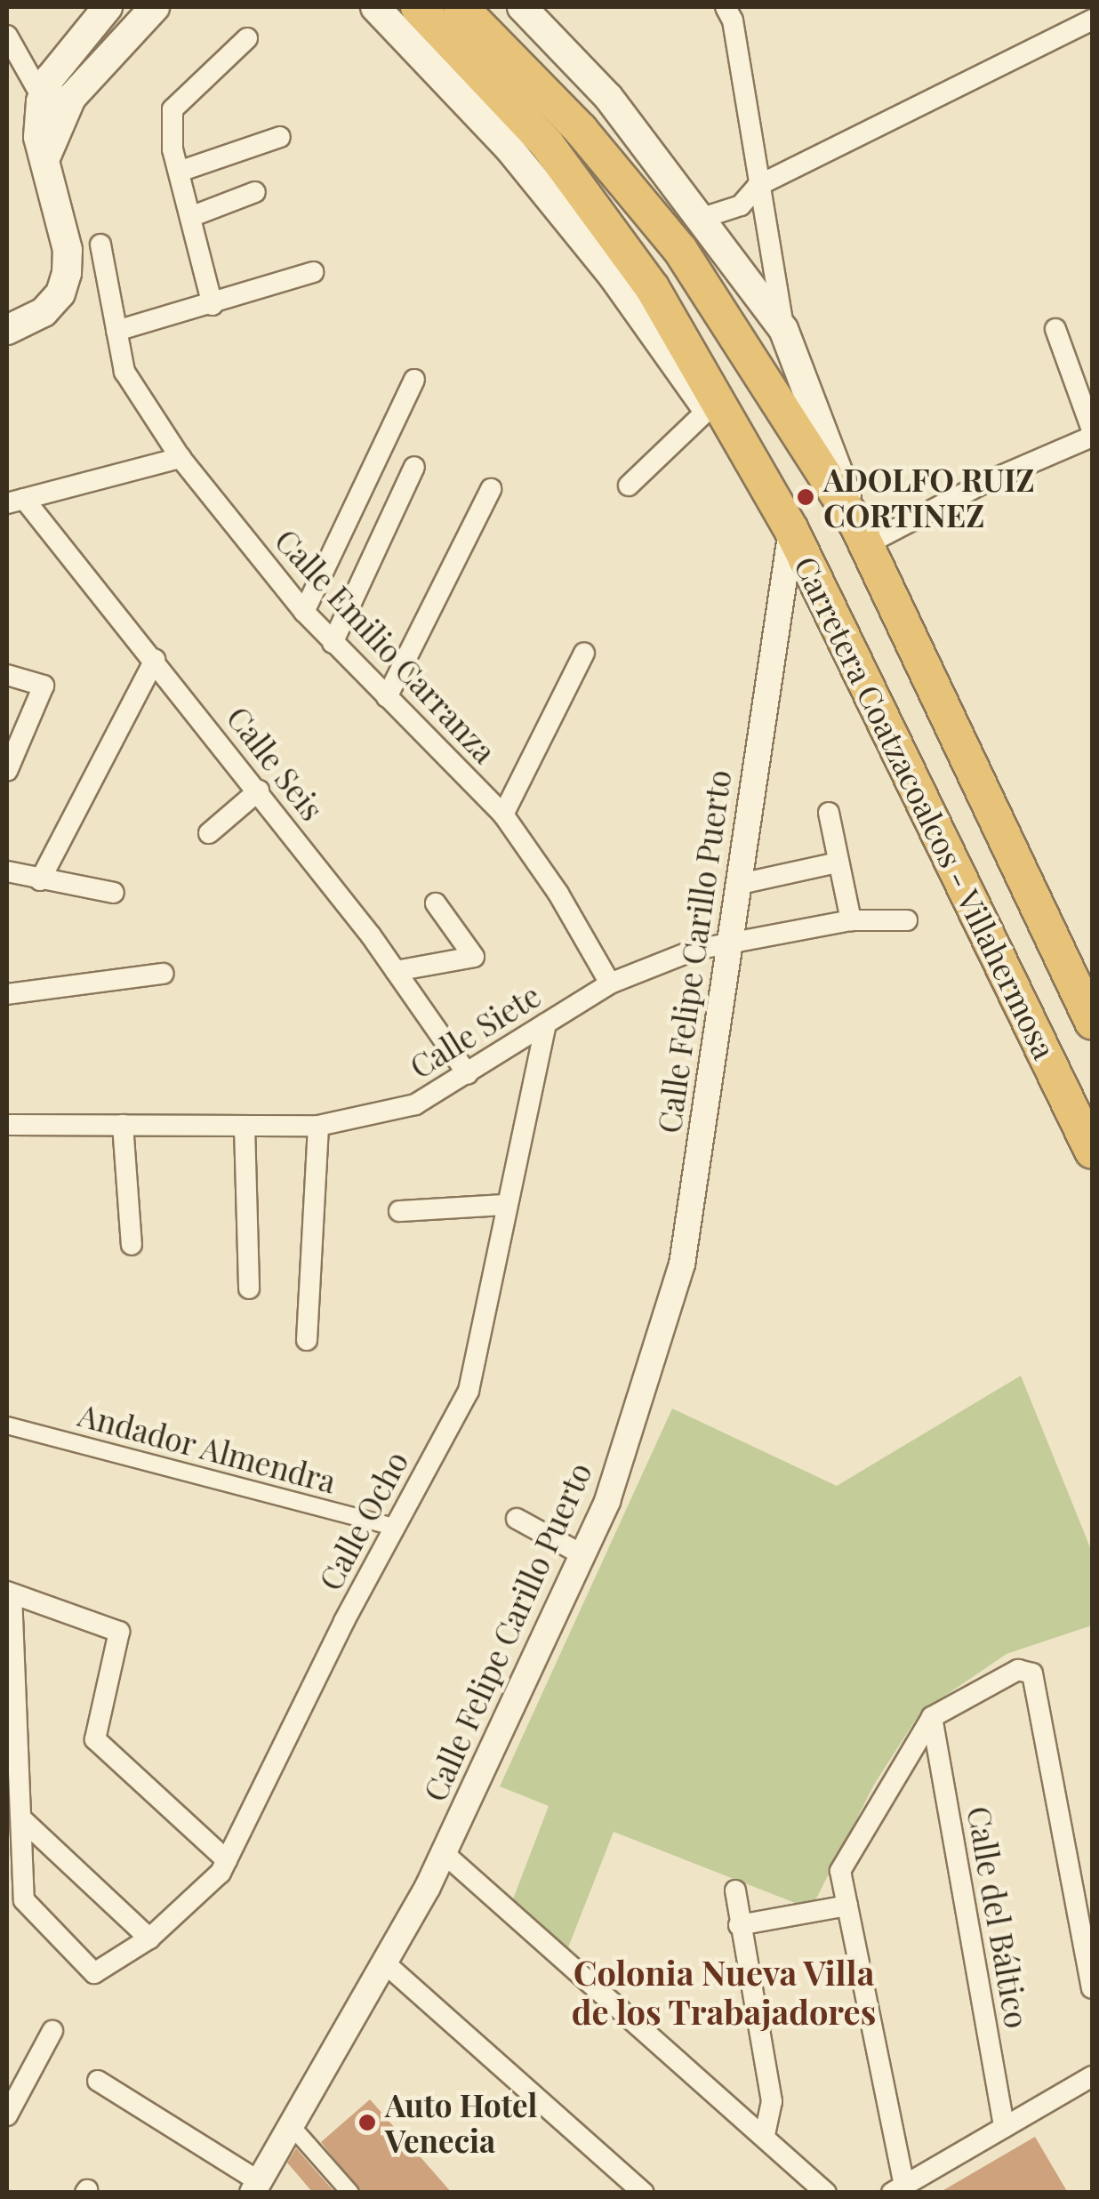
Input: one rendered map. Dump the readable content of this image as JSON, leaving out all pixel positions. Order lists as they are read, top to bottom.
{
  "streets": {
    "highway": ["Carretera Coatzacoalcos - Villahermosa"],
    "street": [
      "Calle Emilio Carranza",
      "Calle Seis",
      "Calle Felipe Carillo Puerto",
      "Calle Siete",
      "Andador Almendra",
      "Calle Ocho",
      "Calle del Báltico"
    ]
  },
  "crossings": [
    ["Calle Emilio Carranza", "Calle Siete"],
    ["Calle Seis", "Calle Siete"],
    ["Carretera Coatzacoalcos - Villahermosa", "Calle Felipe Carillo Puerto"],
    ["Calle Felipe Carillo Puerto", "Calle Siete"],
    ["Calle Siete", "Calle Ocho"],
    ["Andador Almendra", "Calle Ocho"]
  ],
  "districts": ["Colonia Nueva Villa de los Trabajadores"],
  "places": ["ADOLFO RUIZ CORTINEZ", "Auto Hotel Venecia"]
}
